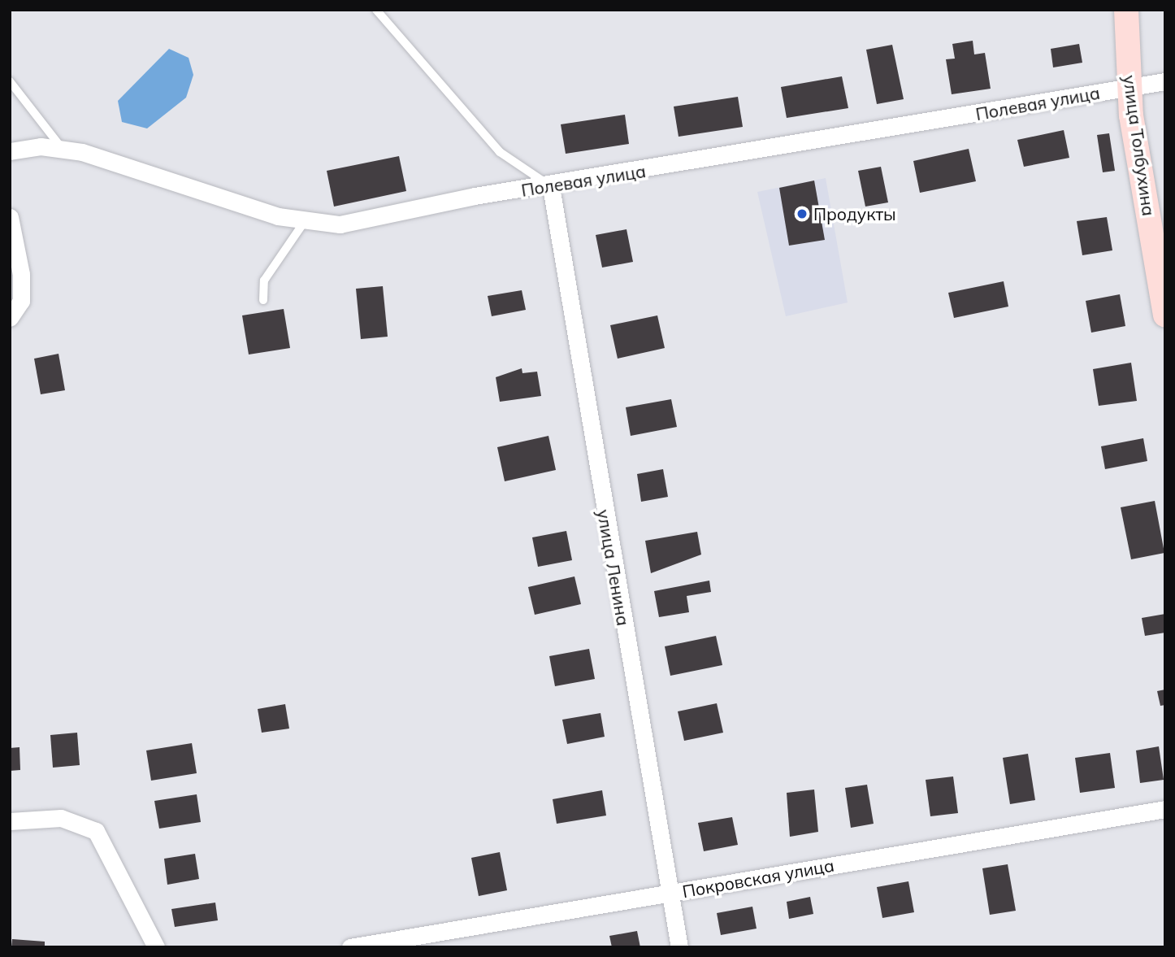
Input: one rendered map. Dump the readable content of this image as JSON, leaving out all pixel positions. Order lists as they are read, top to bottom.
{
  "streets": {
    "main road": ["улица Толбухина"],
    "street": ["Полевая улица", "улица Ленина", "Покровская улица"]
  },
  "crossings": [
    ["Полевая улица", "улица Толбухина"],
    ["Полевая улица", "улица Ленина"],
    ["улица Ленина", "Покровская улица"]
  ],
  "places": ["Продукты"]
}
